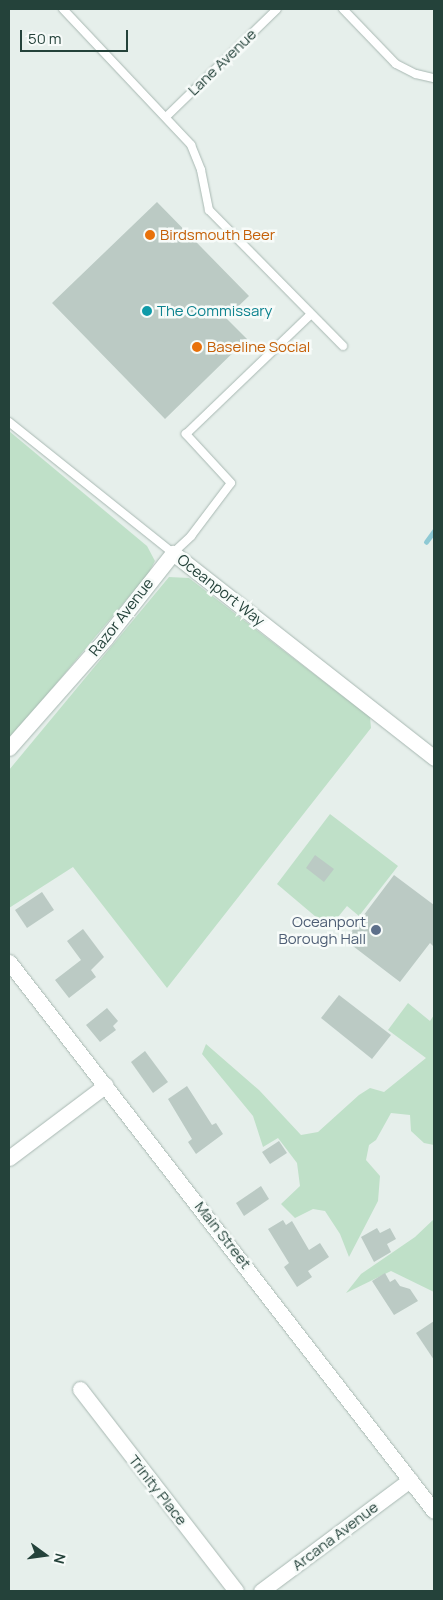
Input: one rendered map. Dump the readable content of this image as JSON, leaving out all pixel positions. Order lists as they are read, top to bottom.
{
  "streets": {
    "street": [
      "Oceanport Way",
      "Razor Avenue",
      "Main Street",
      "Trinity Place",
      "Arcana Avenue"
    ],
    "lane": ["Lane Avenue"]
  },
  "crossings": [
    ["Oceanport Way", "Razor Avenue"],
    ["Main Street", "Arcana Avenue"]
  ],
  "places": [
    "Birdsmouth Beer",
    "The Commissary",
    "Baseline Social",
    "Oceanport Borough Hall"
  ],
  "scale_bar": "50 m",
  "north": "right"
}
